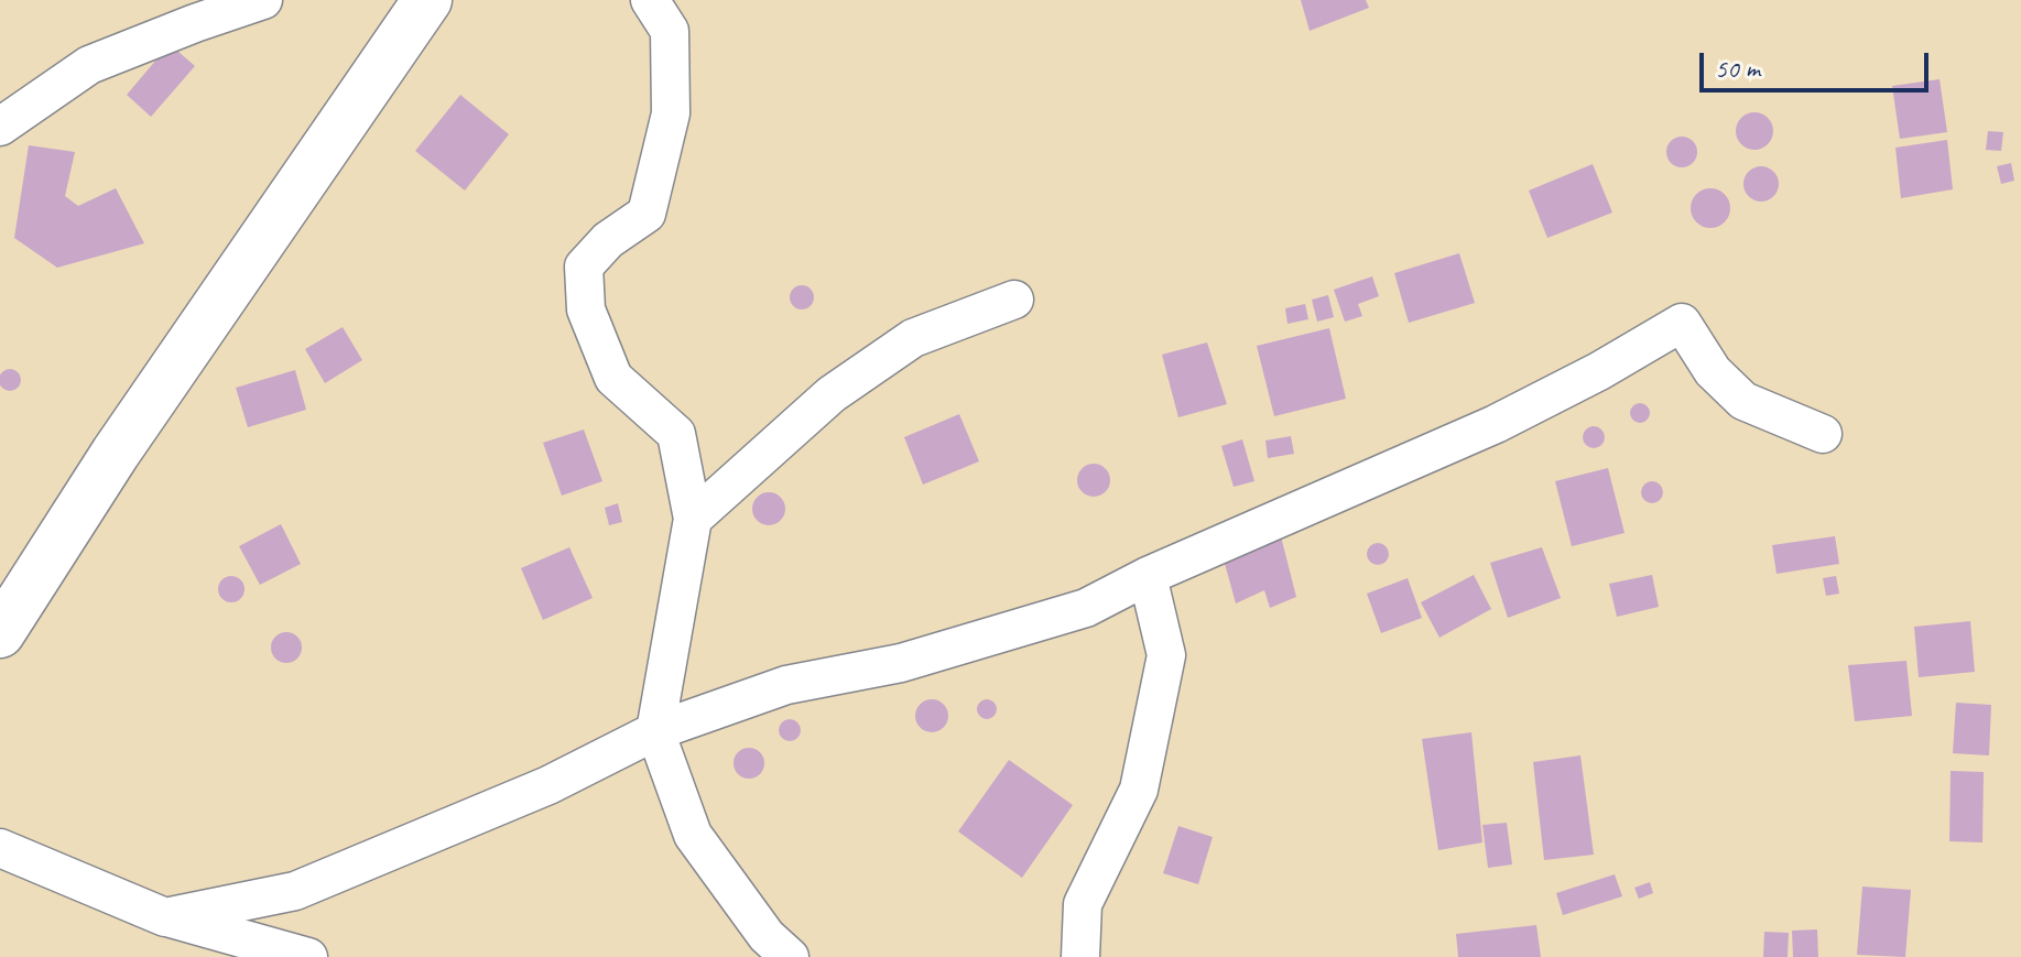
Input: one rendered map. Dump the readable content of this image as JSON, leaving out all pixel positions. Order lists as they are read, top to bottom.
{
  "scale_bar": "50 m"
}
